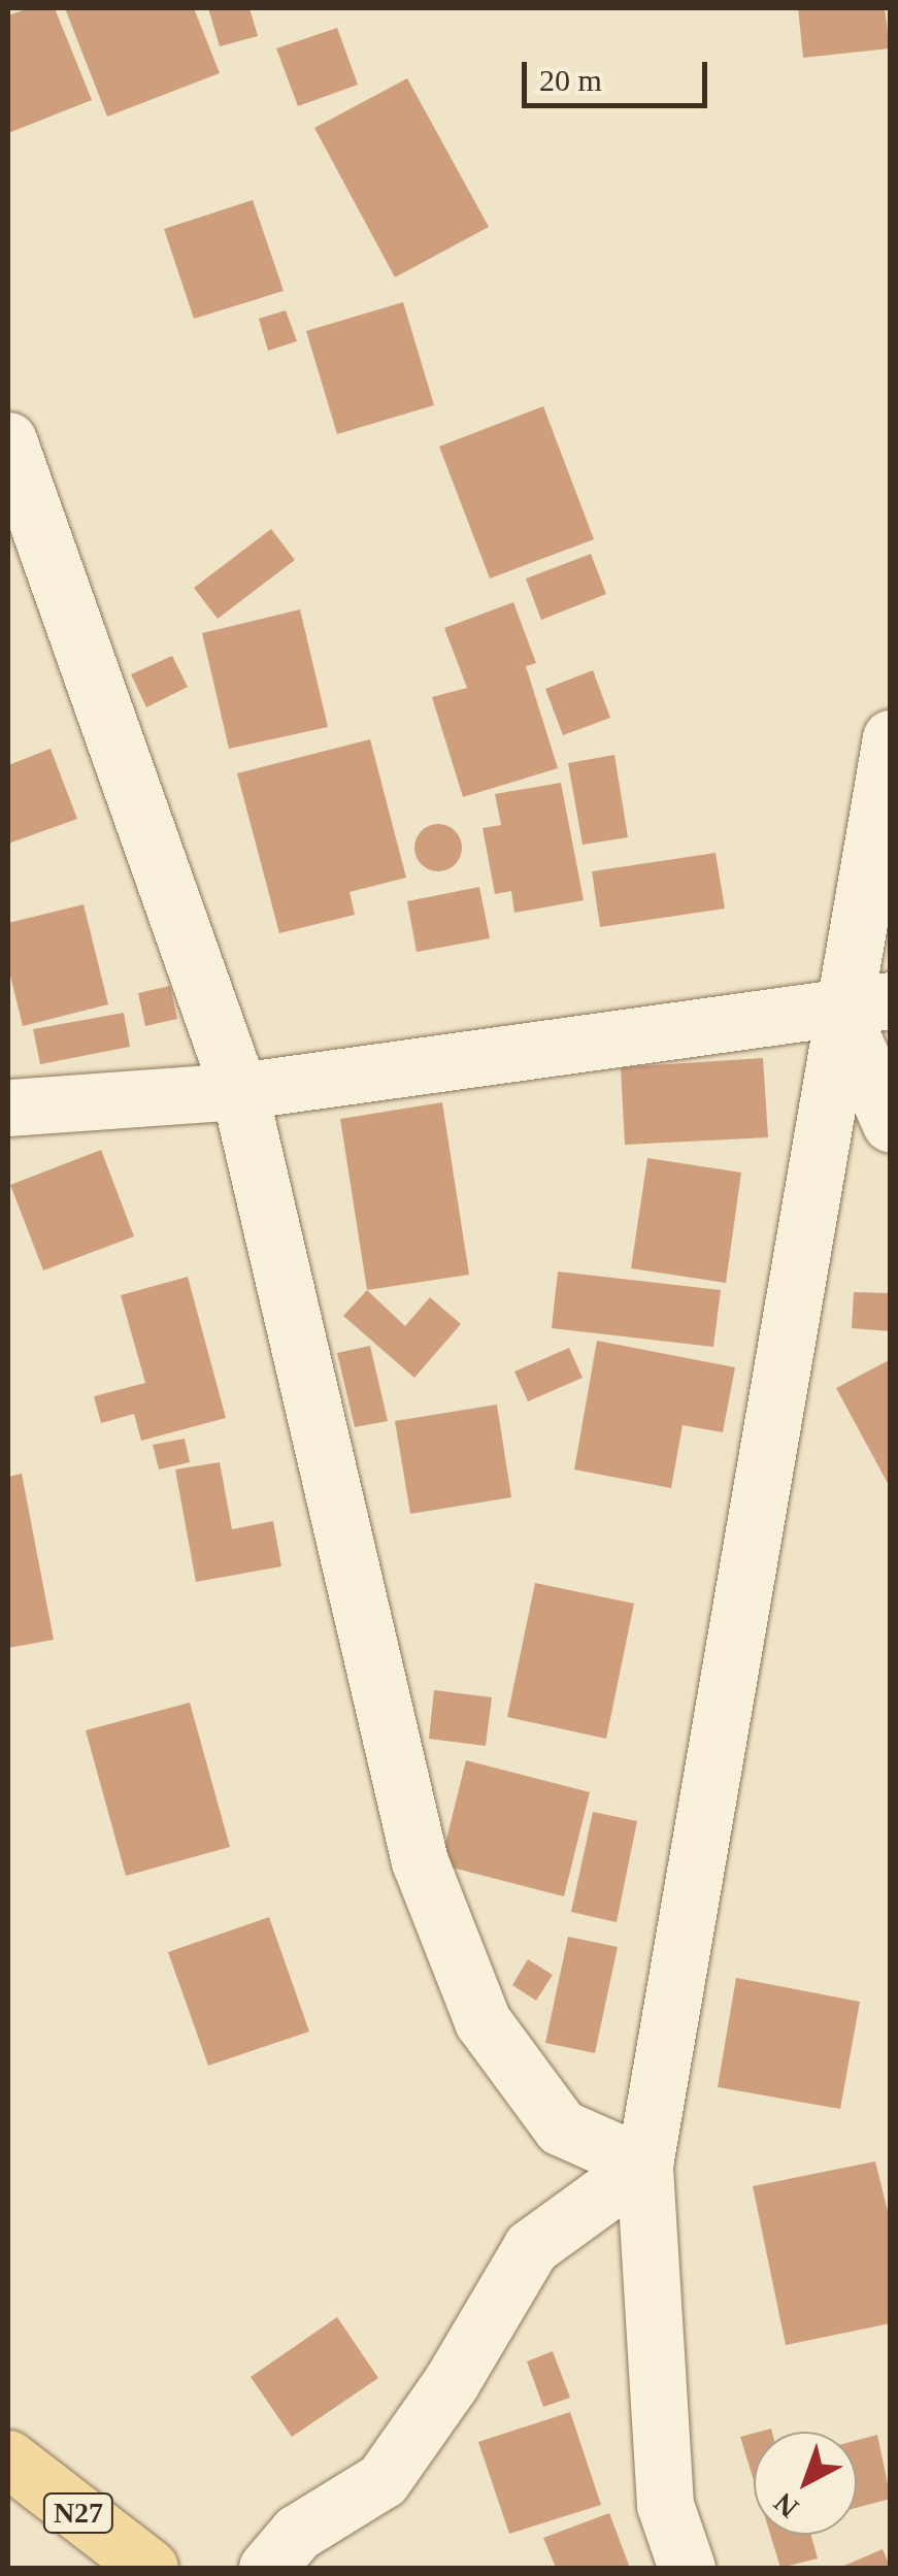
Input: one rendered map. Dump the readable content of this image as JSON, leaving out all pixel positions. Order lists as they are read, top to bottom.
{
  "streets": {
    "main road": ["N27"]
  },
  "scale_bar": "20 m",
  "north": "bottom left"
}
